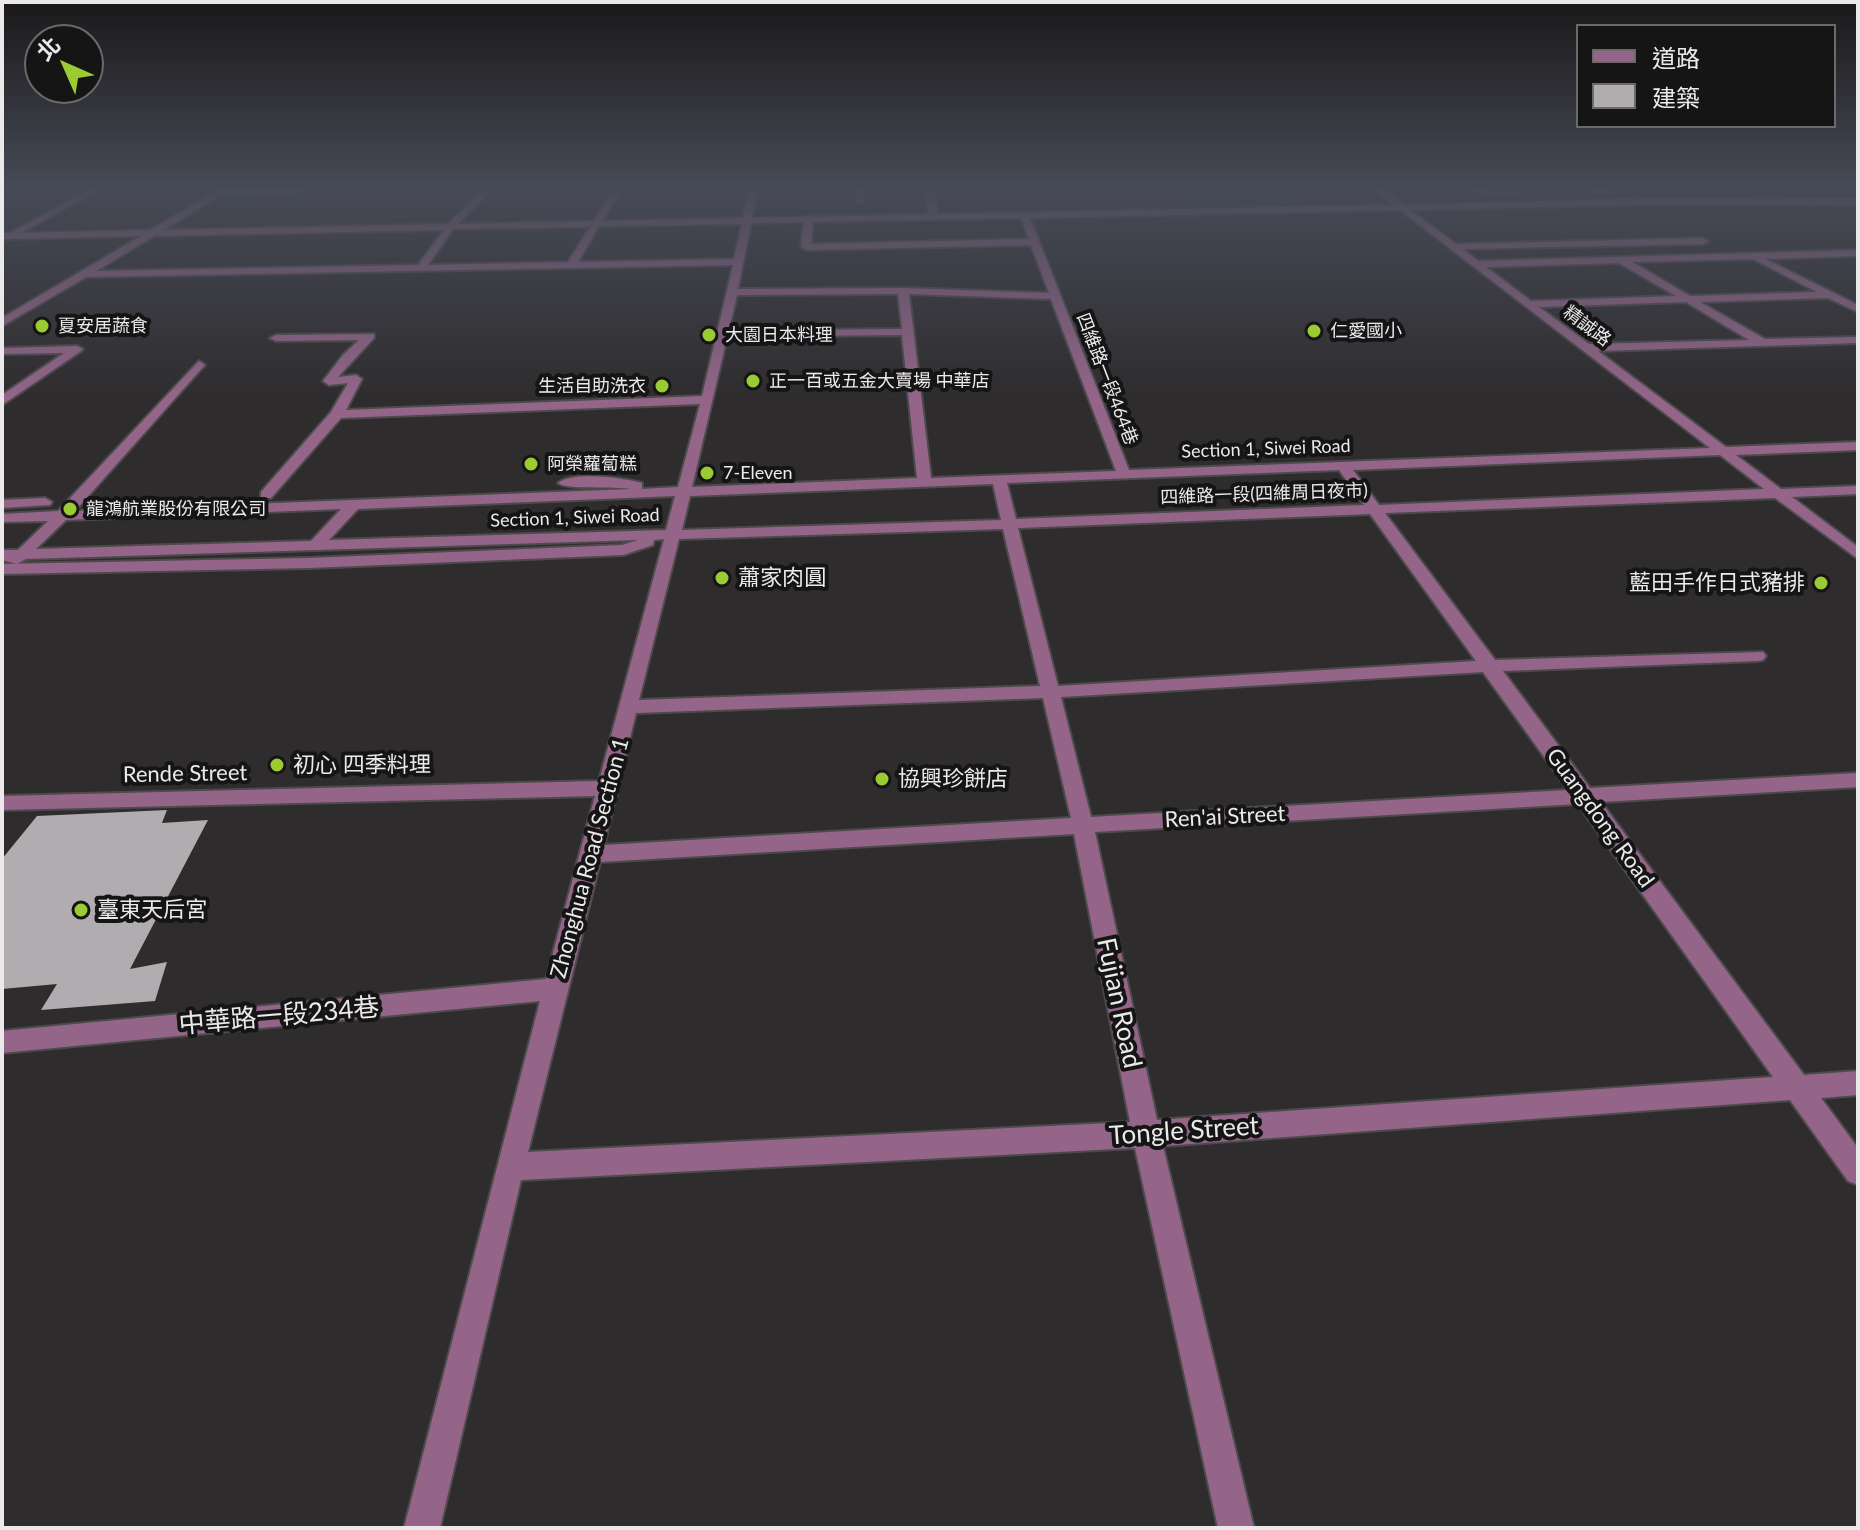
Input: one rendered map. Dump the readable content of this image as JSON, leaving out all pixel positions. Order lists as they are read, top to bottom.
{
  "streets": {
    "street": [
      "精誠路",
      "四維路一段464巷",
      "Section 1, Siwei Road",
      "四維路一段(四維周日夜市)",
      "Rende Street",
      "Ren'ai Street",
      "Guangdong Road",
      "Zhonghua Road Section 1",
      "Fujian Road",
      "中華路一段234巷",
      "Tongle Street"
    ]
  },
  "crossings": [
    ["精誠路", "Section 1, Siwei Road"],
    ["精誠路", "四維路一段(四維周日夜市)"],
    ["四維路一段464巷", "Section 1, Siwei Road"],
    ["Section 1, Siwei Road", "四維路一段(四維周日夜市)"],
    ["Section 1, Siwei Road", "Guangdong Road"],
    ["Section 1, Siwei Road", "Zhonghua Road Section 1"],
    ["Section 1, Siwei Road", "Fujian Road"],
    ["四維路一段(四維周日夜市)", "Guangdong Road"],
    ["四維路一段(四維周日夜市)", "Zhonghua Road Section 1"],
    ["四維路一段(四維周日夜市)", "Fujian Road"],
    ["Rende Street", "Zhonghua Road Section 1"],
    ["Ren'ai Street", "Guangdong Road"],
    ["Ren'ai Street", "Zhonghua Road Section 1"],
    ["Ren'ai Street", "Fujian Road"],
    ["Guangdong Road", "Tongle Street"],
    ["Zhonghua Road Section 1", "中華路一段234巷"],
    ["Zhonghua Road Section 1", "Tongle Street"],
    ["Fujian Road", "Tongle Street"]
  ],
  "places": [
    "夏安居蔬食",
    "仁愛國小",
    "大園日本料理",
    "正一百或五金大賣場 中華店",
    "生活自助洗衣",
    "阿榮蘿蔔糕",
    "7-Eleven",
    "龍鴻航業股份有限公司",
    "蕭家肉圓",
    "藍田手作日式豬排",
    "初心 四季料理",
    "協興珍餅店",
    "臺東天后宮"
  ],
  "legend": ["道路", "建築"],
  "north": "top left"
}
